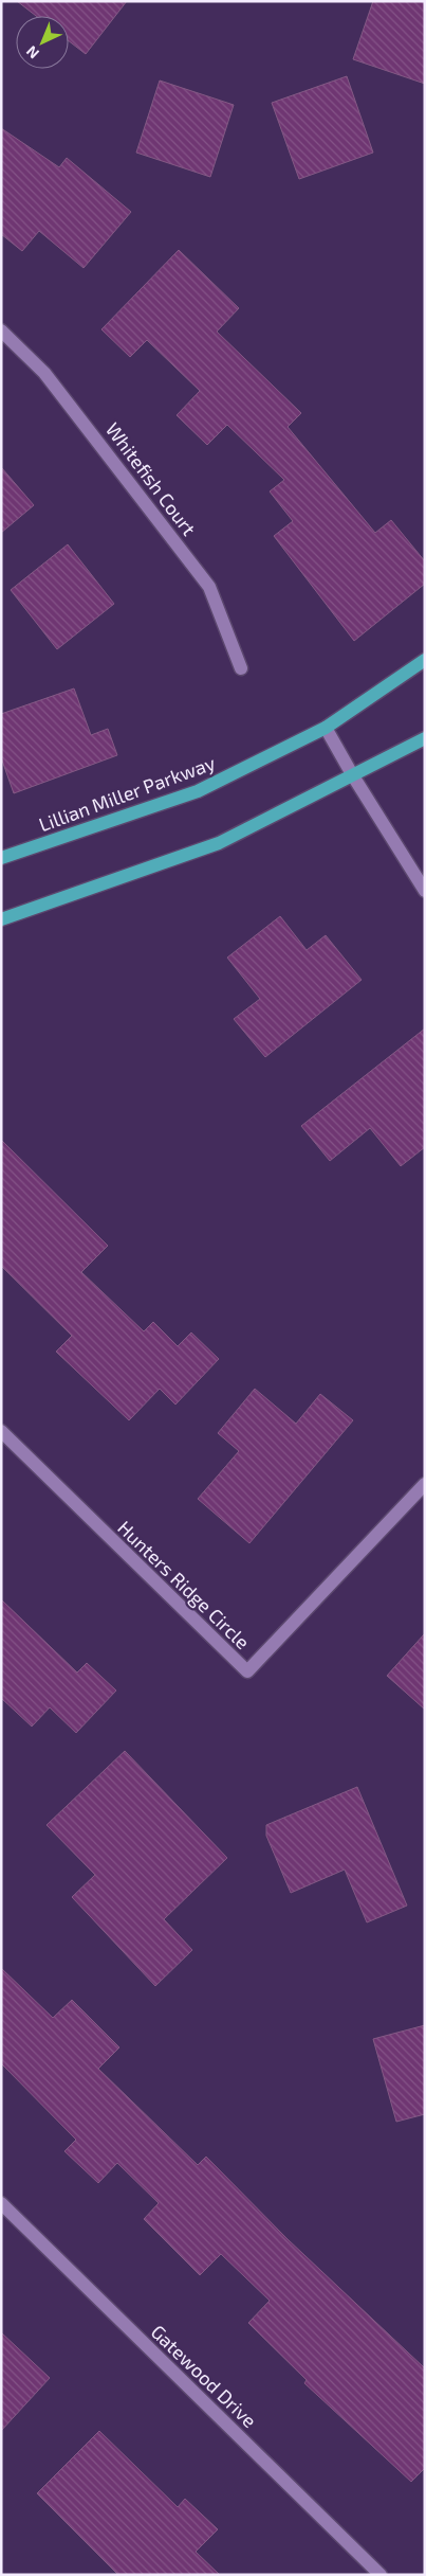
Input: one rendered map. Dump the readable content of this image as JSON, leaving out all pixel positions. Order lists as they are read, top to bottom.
{
  "streets": {
    "main road": ["Lillian Miller Parkway"],
    "street": ["Whitefish Court", "Hunters Ridge Circle", "Gatewood Drive"]
  },
  "north": "bottom left"
}
